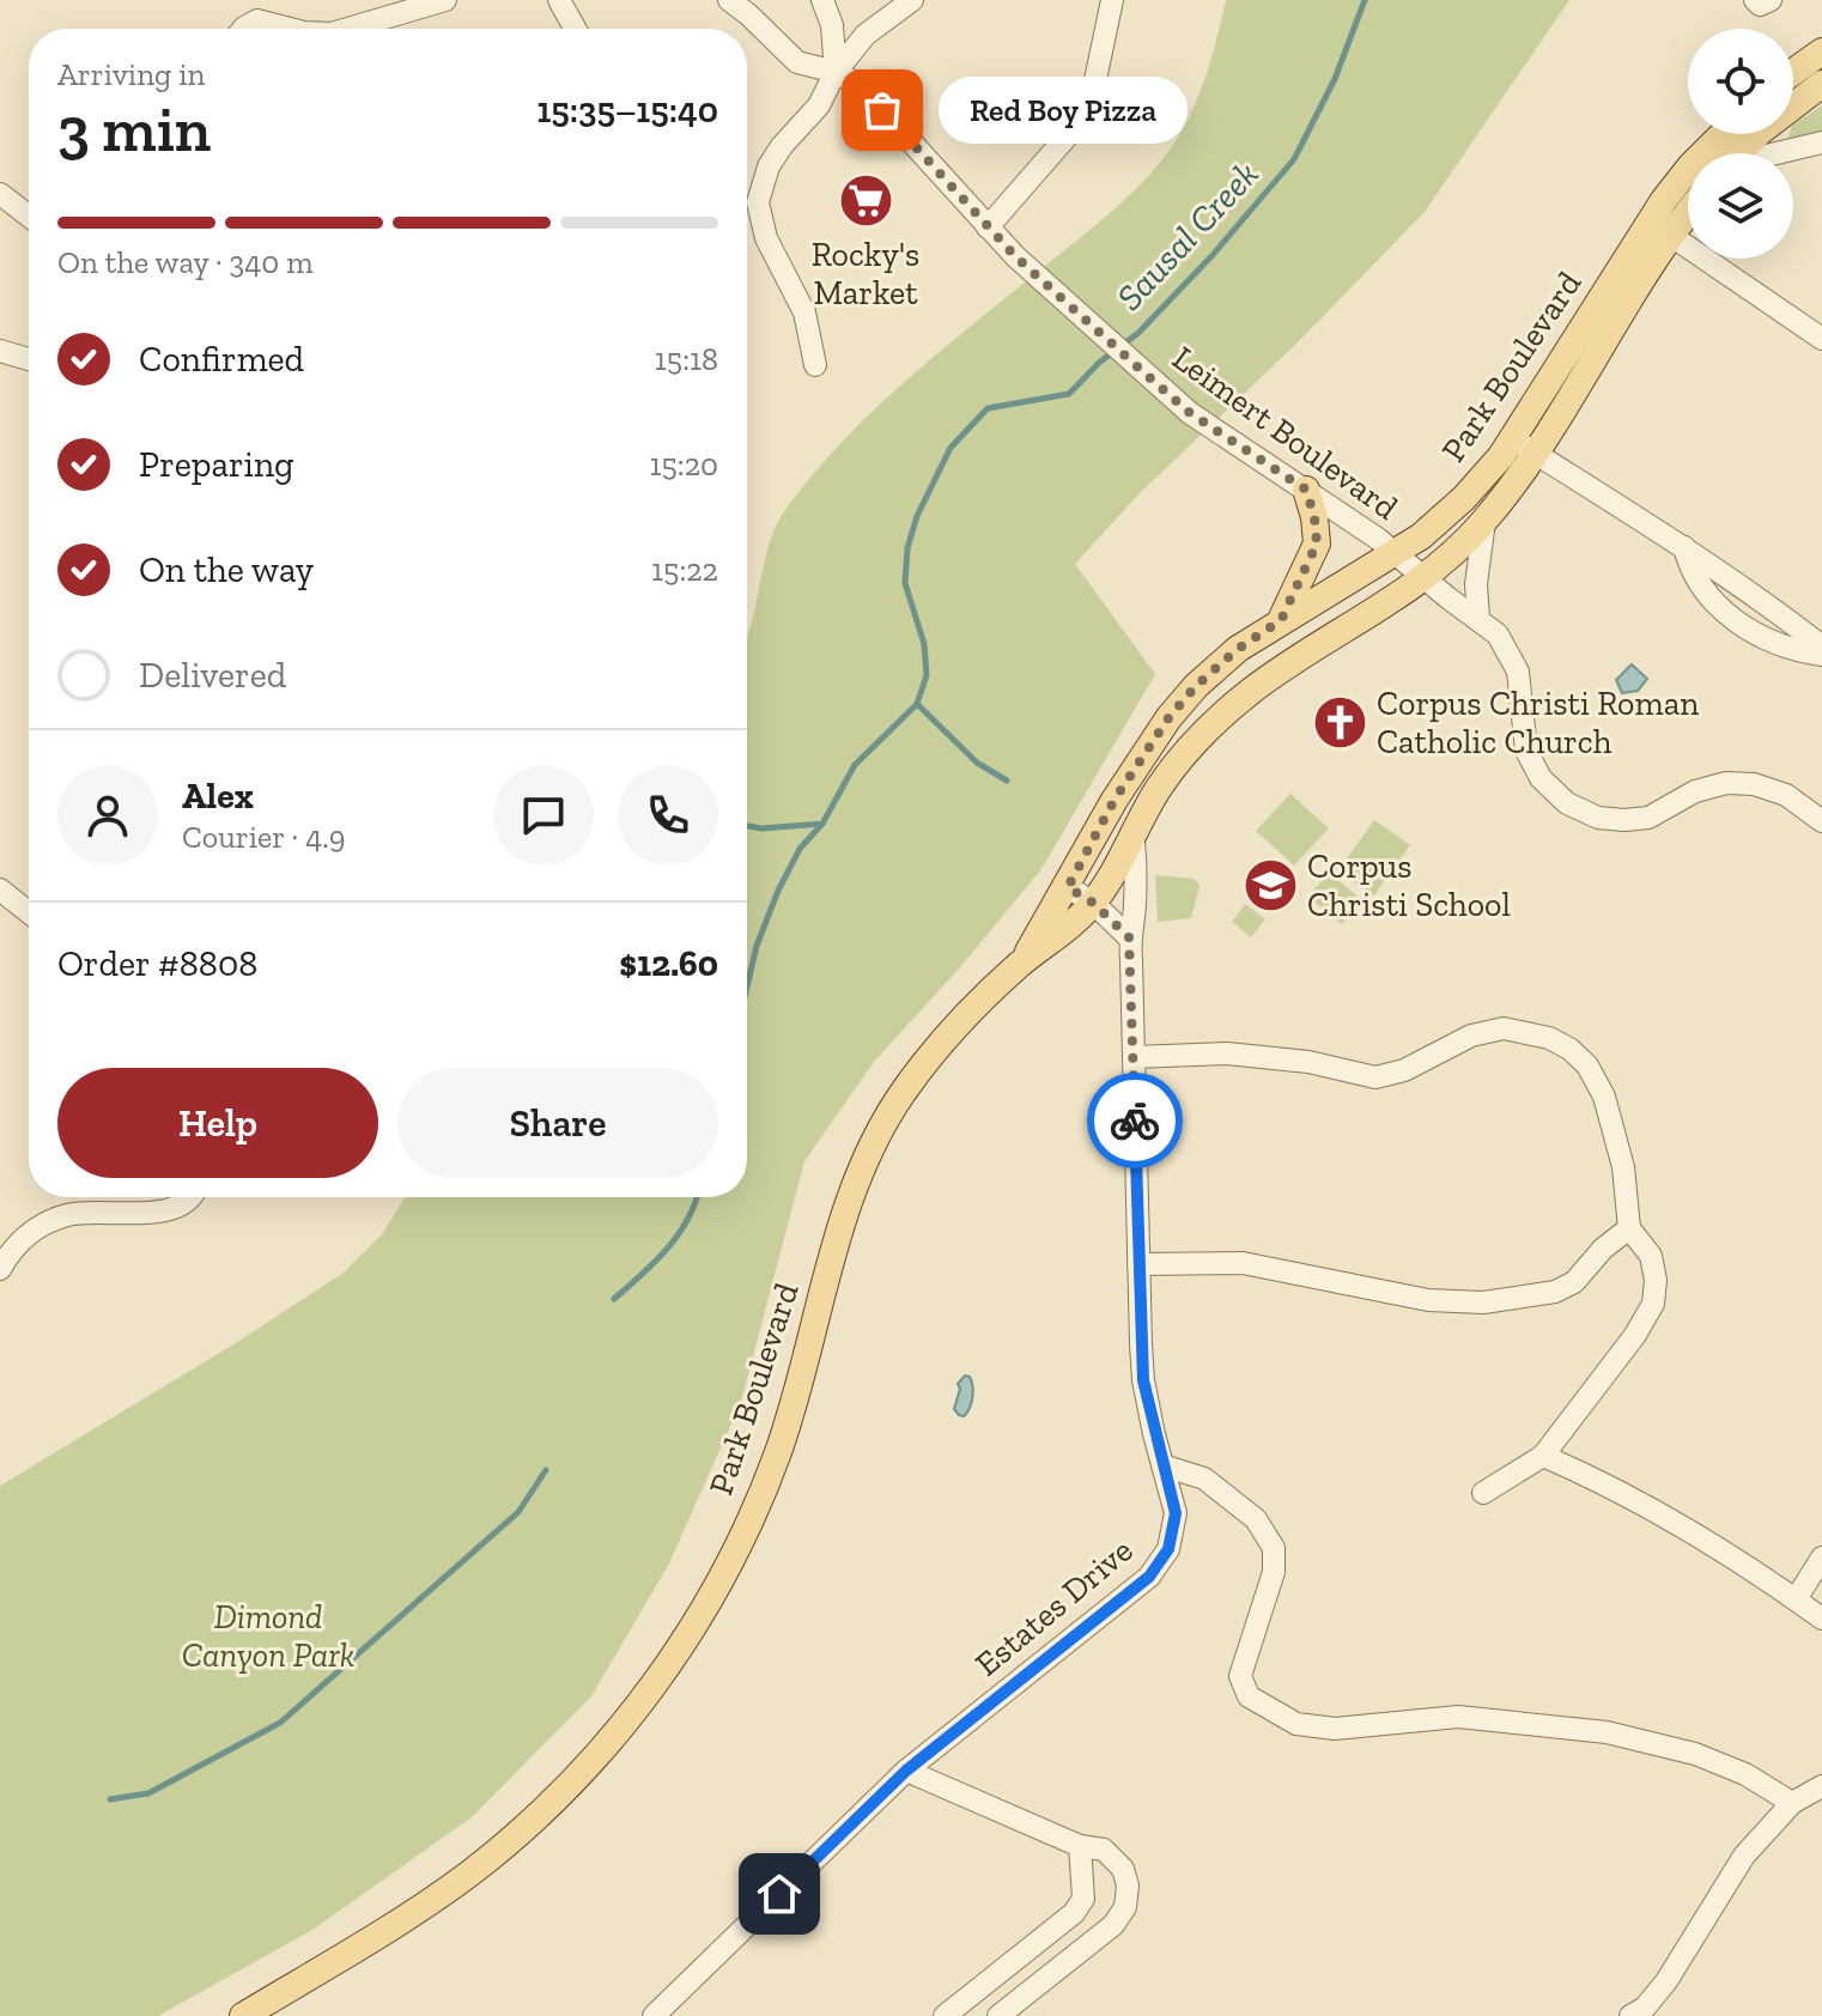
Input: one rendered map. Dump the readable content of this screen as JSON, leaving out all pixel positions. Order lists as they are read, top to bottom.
{
  "streets": {
    "main road": ["Park Boulevard"],
    "street": ["Leimert Boulevard", "Estates Drive"]
  },
  "crossings": [
    ["Park Boulevard", "Leimert Boulevard"],
    ["Park Boulevard", "Estates Drive"]
  ],
  "water": ["Sausal Creek"],
  "parks": ["Dimond Canyon Park"],
  "places": {
    "other": ["Red Boy Pizza"],
    "supermarket": ["Rocky's Market"],
    "church": ["Corpus Christi Roman Catholic Church"],
    "school or university": ["Corpus Christi School"]
  },
  "page": {
    "heading": ["3 min", "Arriving in", "15:35–15:40"],
    "panel": [
      "Alex",
      "Courier · 4.9",
      "Order #8808",
      "$12.60"
    ],
    "bubble": "Red Boy Pizza",
    "bar": "On the way · 340 m",
    "list": [
      ["Confirmed", "15:18"],
      ["Preparing", "15:20"],
      ["On the way", "15:22"],
      "Delivered"
    ],
    "buttons": ["Help", "Share"]
  }
}
